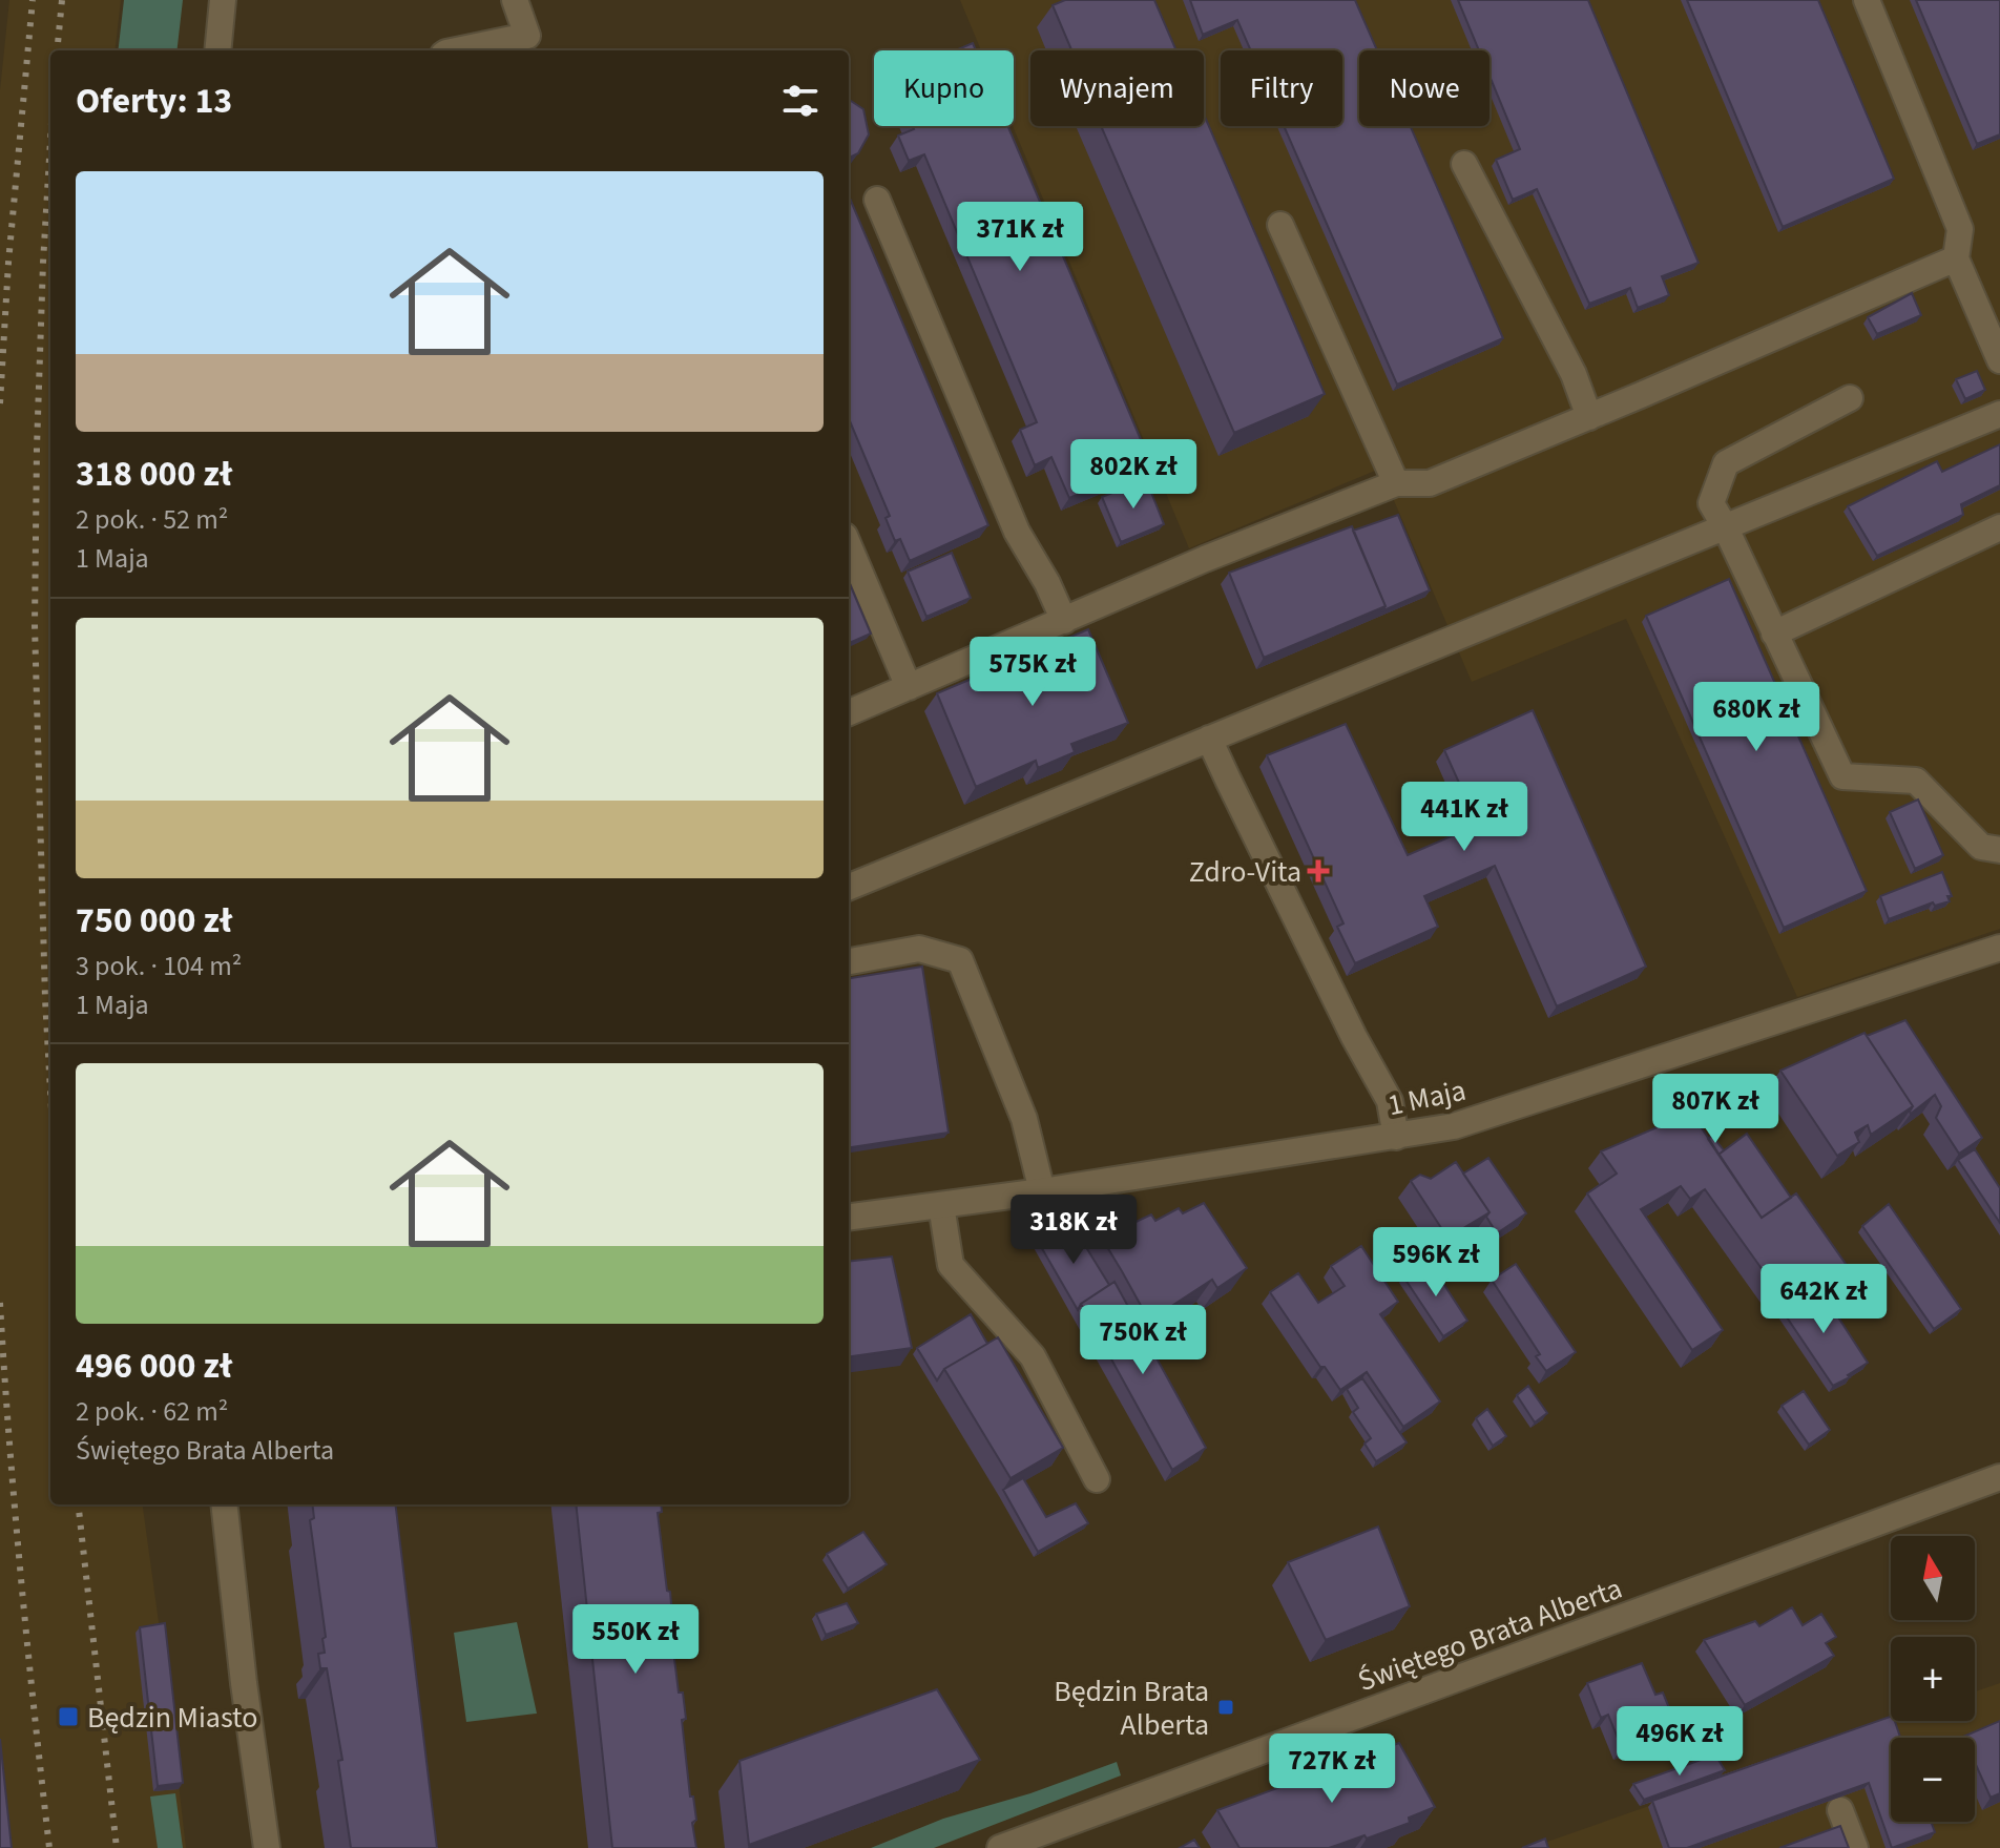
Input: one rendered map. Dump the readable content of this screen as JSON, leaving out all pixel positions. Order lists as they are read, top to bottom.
{
  "streets": {
    "street": ["1 Maja", "Świętego Brata Alberta"]
  },
  "places": {
    "health": ["Zdro-Vita"],
    "transit": ["Będzin Brata Alberta", "Będzin Miasto"]
  },
  "north": "top",
  "page": {
    "chip": [
      "Kupno",
      "Wynajem",
      "Filtry",
      "Nowe"
    ],
    "heading": "Oferty: 13",
    "list": [
      {
        "name": "318 000 zł",
        "note": "2 pok. · 52 m² · 1 Maja"
      },
      {
        "name": "750 000 zł",
        "note": "3 pok. · 104 m² · 1 Maja"
      },
      {
        "name": "496 000 zł",
        "note": "2 pok. · 62 m² · Świętego Brata Alberta"
      }
    ],
    "price": [
      "371K zł",
      "802K zł",
      "575K zł",
      "680K zł",
      "441K zł",
      "807K zł",
      "318K zł",
      "596K zł",
      "642K zł",
      "750K zł",
      "550K zł",
      "496K zł",
      "727K zł"
    ],
    "map_buttons": ["+", "−"]
  }
}
